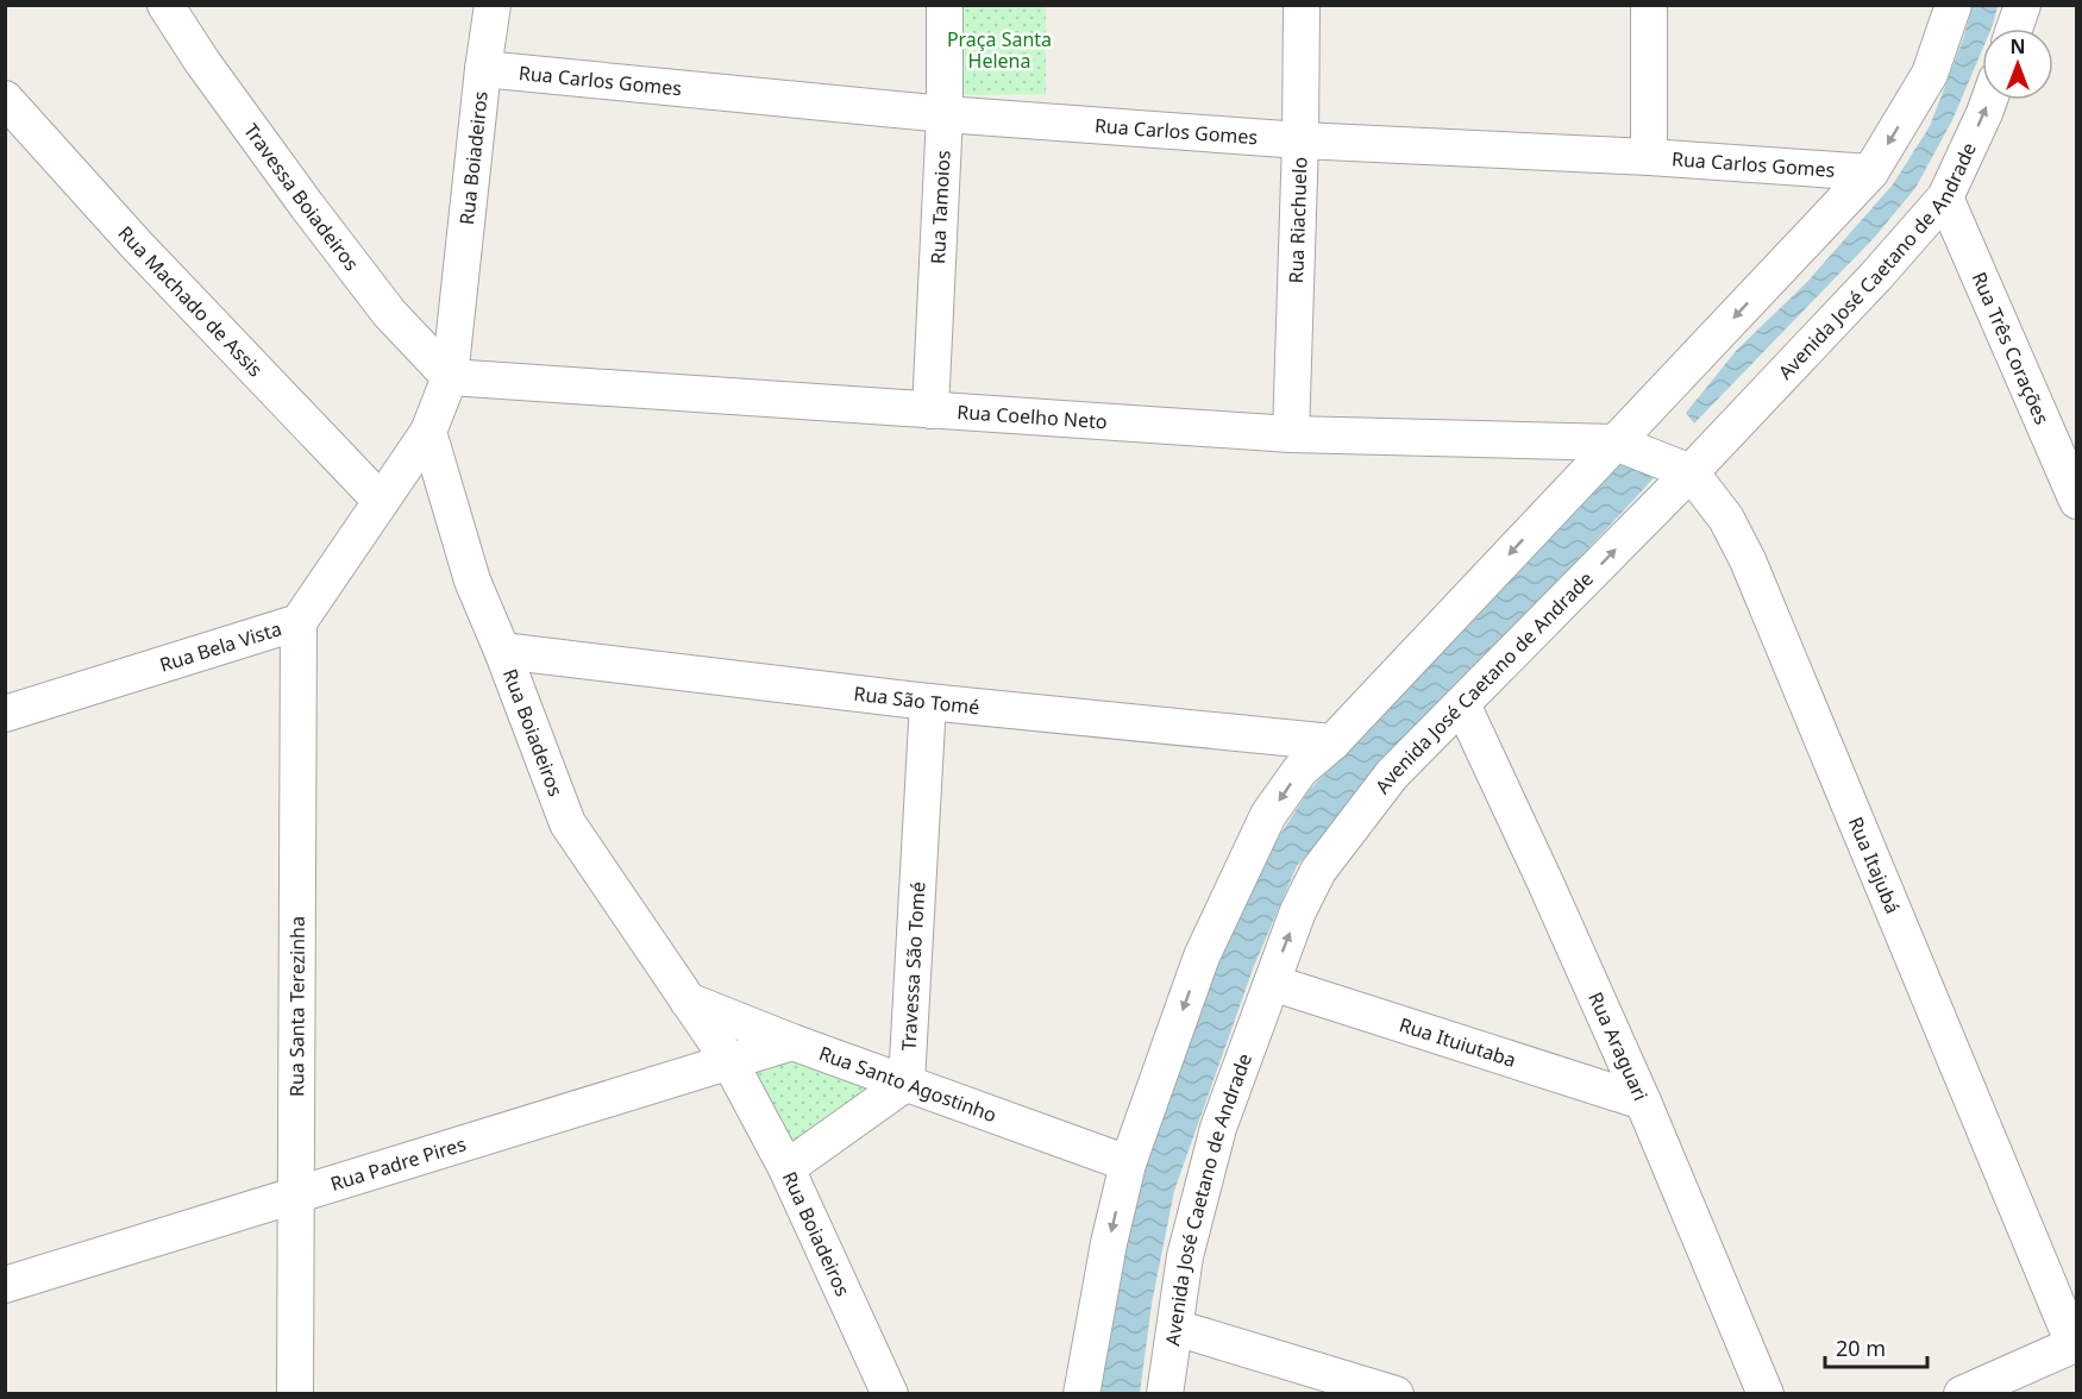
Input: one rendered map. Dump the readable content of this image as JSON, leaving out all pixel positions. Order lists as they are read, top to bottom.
{
  "streets": {
    "street": [
      "Rua Carlos Gomes",
      "Rua Boiadeiros",
      "Travessa Boiadeiros",
      "Rua Tamoios",
      "Rua Riachuelo",
      "Avenida José Caetano de Andrade",
      "Rua Machado de Assis",
      "Rua Três Corações",
      "Rua Coelho Neto",
      "Rua Bela Vista",
      "Rua São Tomé",
      "Rua Itajubá",
      "Travessa São Tomé",
      "Rua Santa Terezinha",
      "Rua Ituiutaba",
      "Rua Araguari",
      "Rua Santo Agostinho",
      "Rua Padre Pires"
    ]
  },
  "crossings": [
    ["Rua Carlos Gomes", "Rua Boiadeiros"],
    ["Rua Carlos Gomes", "Rua Tamoios"],
    ["Rua Carlos Gomes", "Rua Riachuelo"],
    ["Rua Boiadeiros", "Travessa Boiadeiros"],
    ["Rua Boiadeiros", "Rua Coelho Neto"],
    ["Rua Boiadeiros", "Rua Bela Vista"],
    ["Rua Boiadeiros", "Rua São Tomé"],
    ["Rua Boiadeiros", "Rua Santo Agostinho"],
    ["Rua Boiadeiros", "Rua Padre Pires"],
    ["Travessa Boiadeiros", "Rua Coelho Neto"],
    ["Rua Tamoios", "Rua Coelho Neto"],
    ["Rua Riachuelo", "Rua Coelho Neto"],
    ["Avenida José Caetano de Andrade", "Rua Três Corações"],
    ["Avenida José Caetano de Andrade", "Rua Itajubá"],
    ["Avenida José Caetano de Andrade", "Rua Ituiutaba"],
    ["Avenida José Caetano de Andrade", "Rua Araguari"],
    ["Rua Machado de Assis", "Rua Bela Vista"],
    ["Rua Coelho Neto", "Rua Itajubá"],
    ["Rua Bela Vista", "Rua Santa Terezinha"],
    ["Rua São Tomé", "Travessa São Tomé"],
    ["Travessa São Tomé", "Rua Santo Agostinho"],
    ["Rua Santa Terezinha", "Rua Padre Pires"],
    ["Rua Ituiutaba", "Rua Araguari"],
    ["Rua Santo Agostinho", "Rua Padre Pires"]
  ],
  "parks": ["Praça Santa Helena"],
  "scale_bar": "20 m",
  "north": "top"
}
